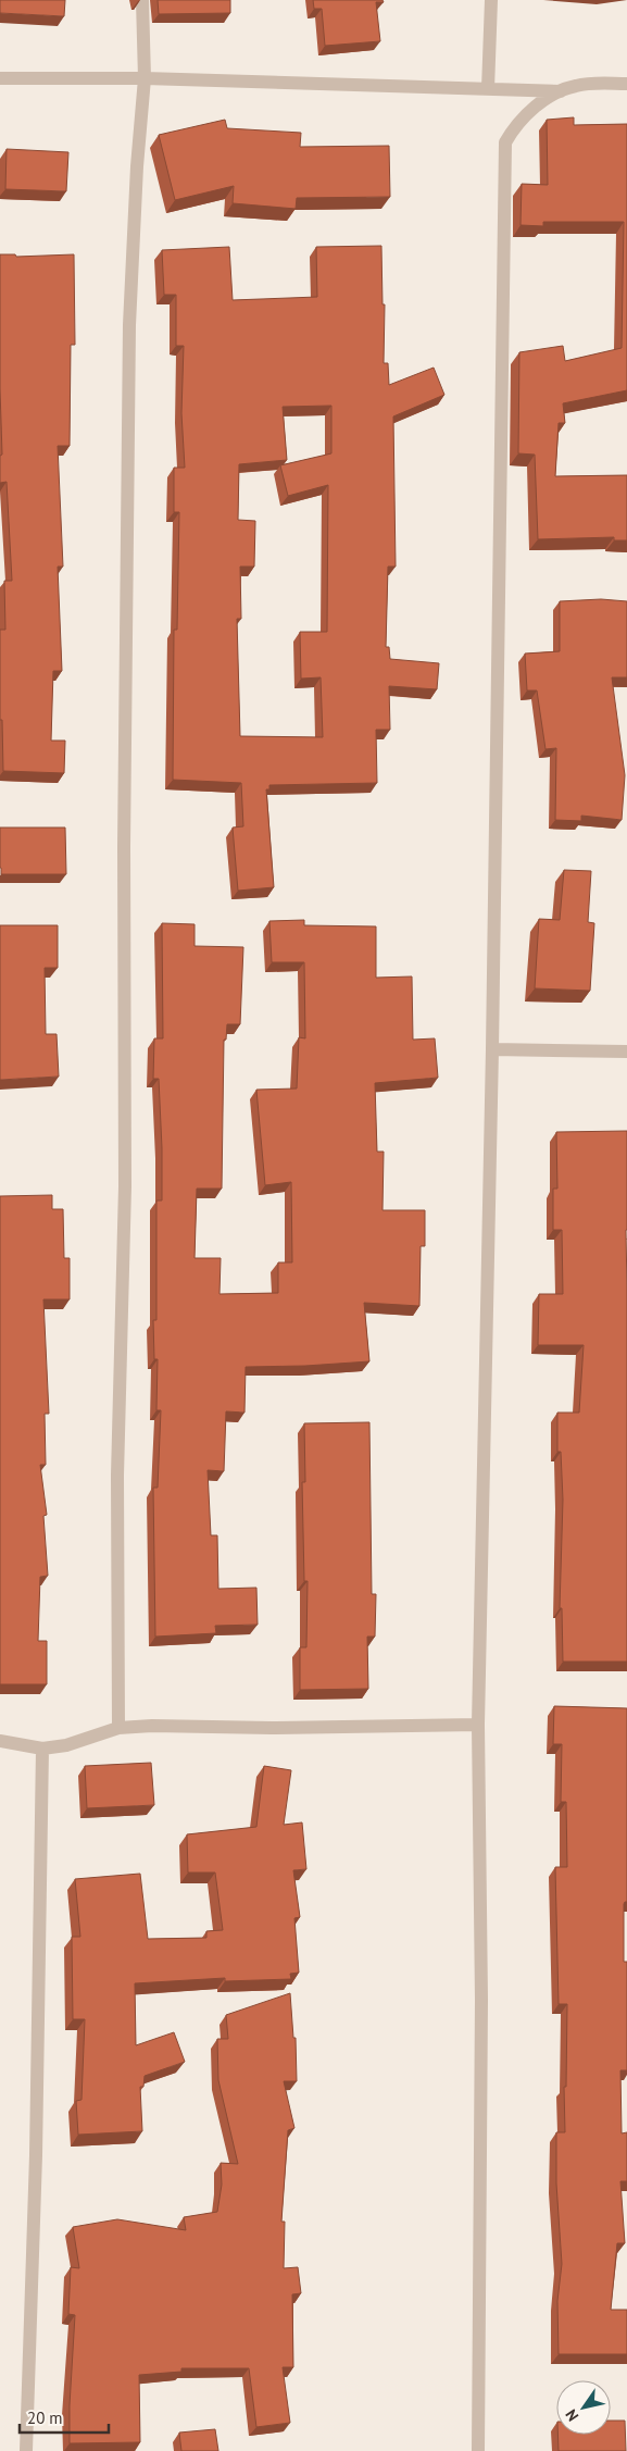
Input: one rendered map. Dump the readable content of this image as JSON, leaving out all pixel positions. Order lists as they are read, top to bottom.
{
  "scale_bar": "20 m",
  "north": "bottom left"
}
